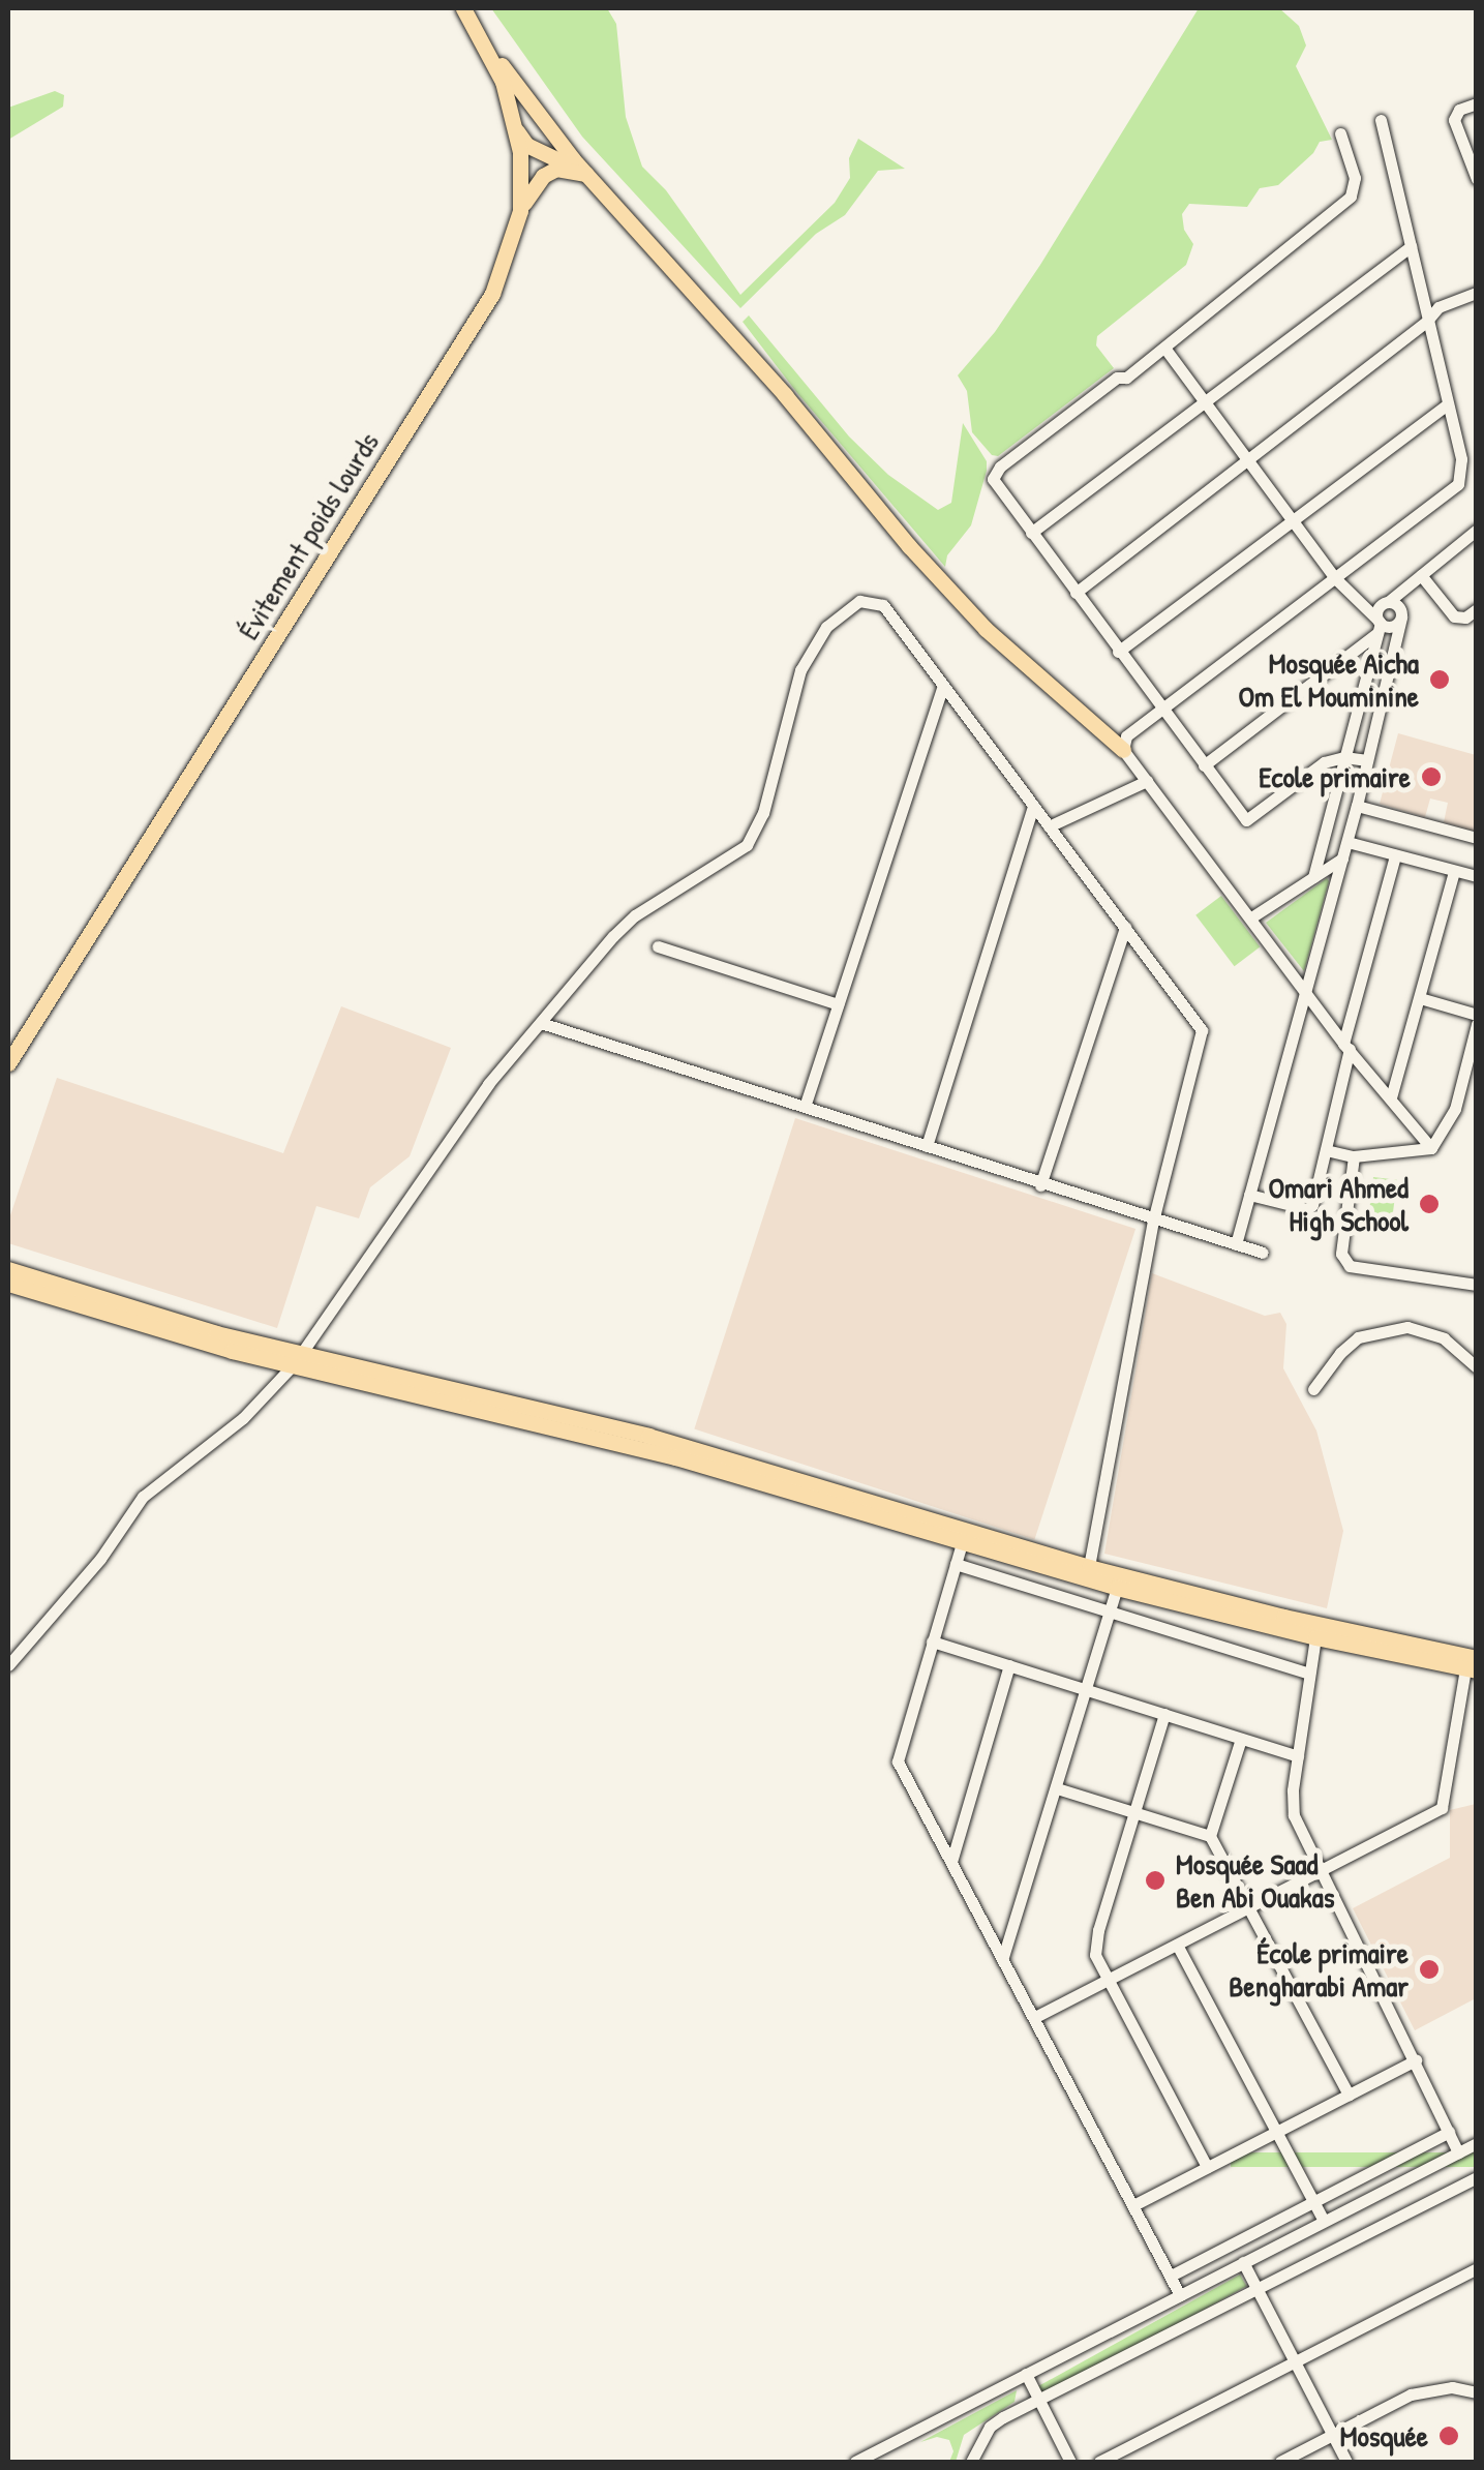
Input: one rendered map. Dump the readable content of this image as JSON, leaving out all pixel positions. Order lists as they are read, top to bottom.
{
  "streets": {
    "main road": ["Évitement poids lourds"]
  },
  "places": [
    "Mosquée Aicha Om El Mouminine",
    "Ecole primaire",
    "Omari Ahmed High School",
    "Mosquée Saad Ben Abi Ouakas",
    "École primaire Bengharabi Amar",
    "Mosquée"
  ]
}
